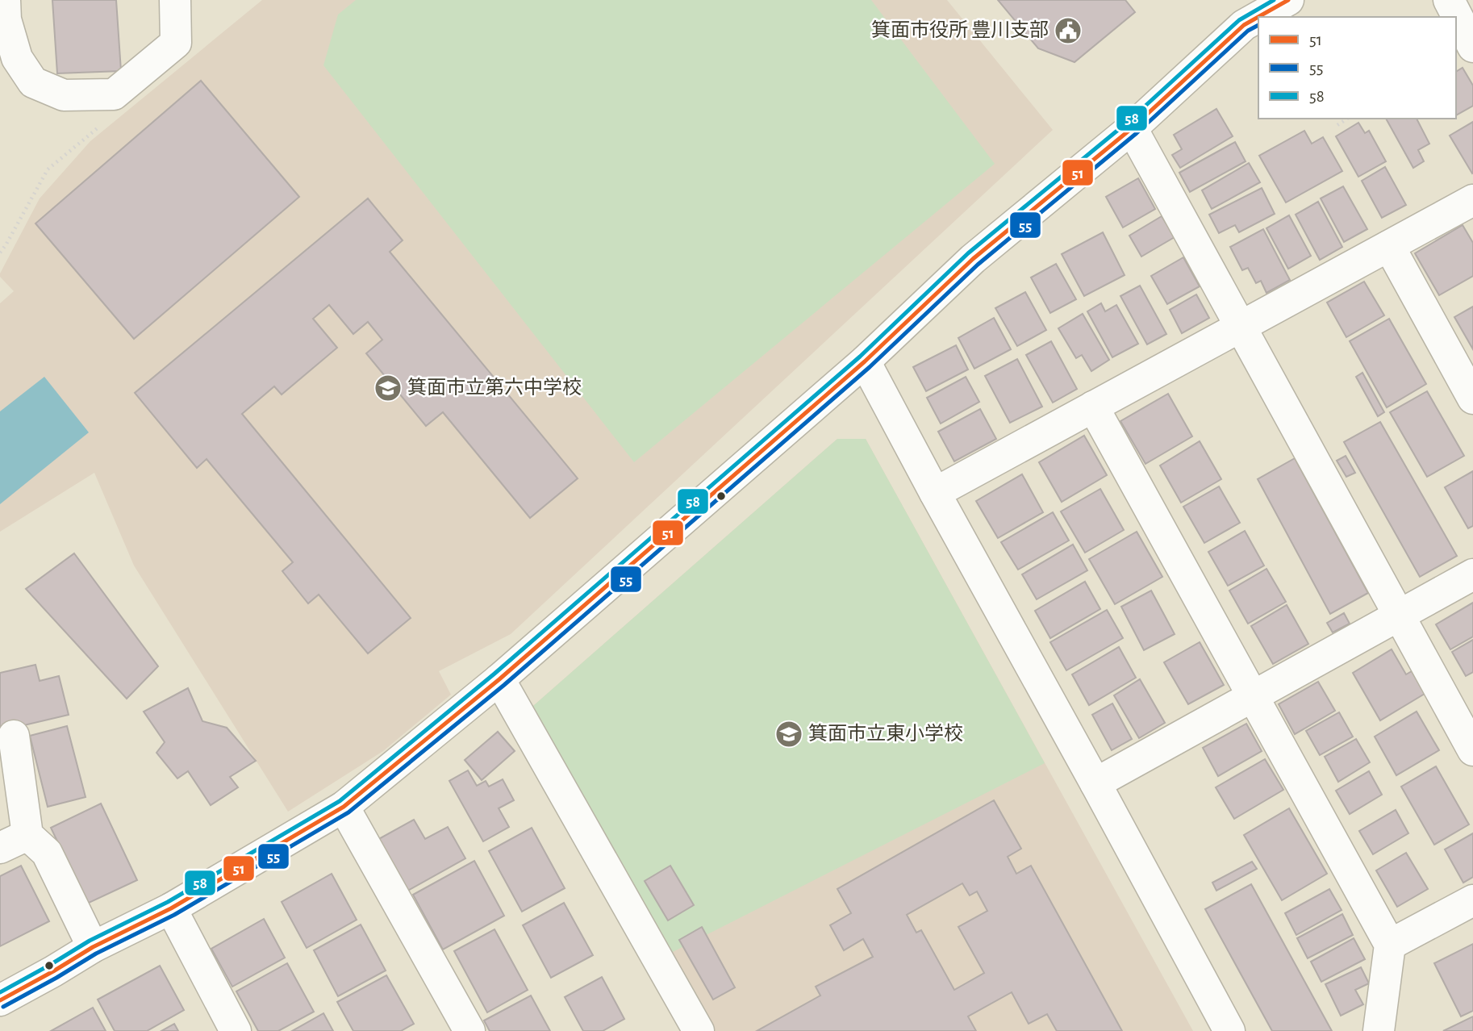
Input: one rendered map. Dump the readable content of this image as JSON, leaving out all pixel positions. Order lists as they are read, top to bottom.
{
  "places": {
    "public building": ["箕面市役所 豊川支部"],
    "school or university": ["箕面市立第六中学校", "箕面市立東小学校"]
  },
  "lines": ["transit line 51", "transit line 58", "transit line 55"],
  "legend": ["51", "55", "58"]
}
